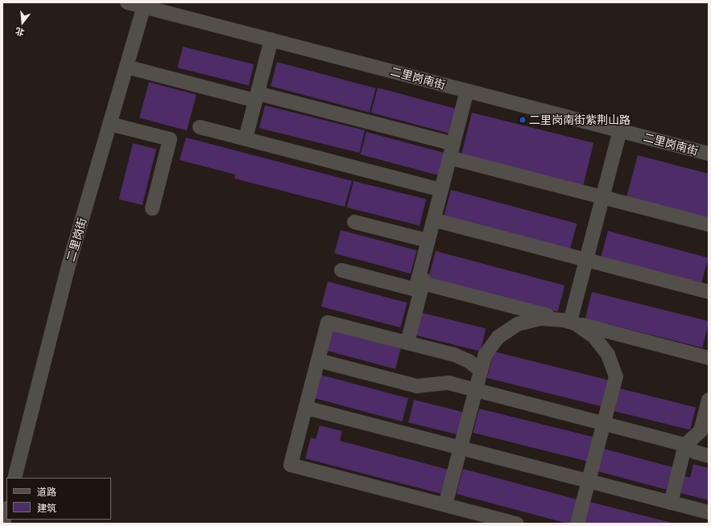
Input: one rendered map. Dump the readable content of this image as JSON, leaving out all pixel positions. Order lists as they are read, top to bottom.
{
  "streets": {
    "street": ["二里岗南街", "二里岗街"]
  },
  "crossings": [
    ["二里岗南街", "二里岗街"]
  ],
  "places": ["二里岗南街紫荆山路"],
  "legend": ["道路", "建筑"],
  "north": "bottom"
}
